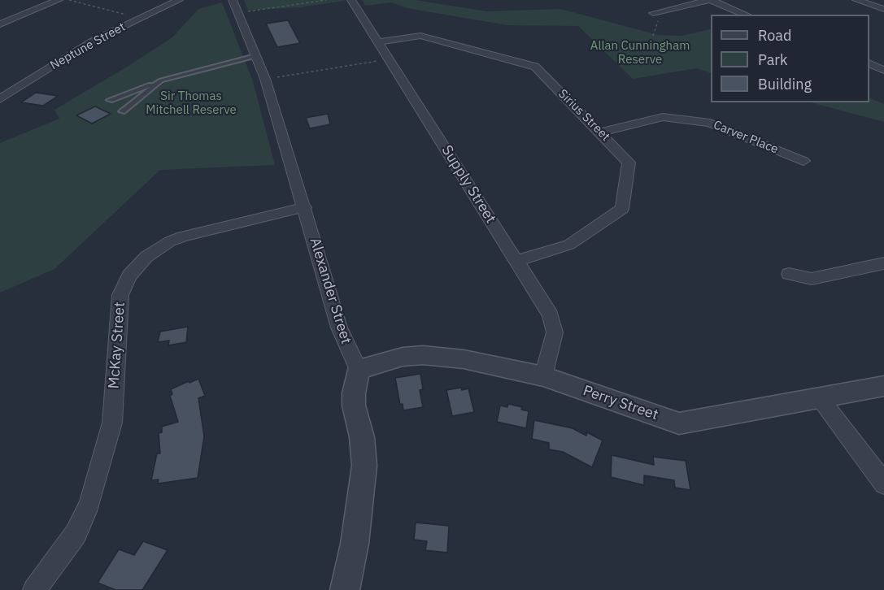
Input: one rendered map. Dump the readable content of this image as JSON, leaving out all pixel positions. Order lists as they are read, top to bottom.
{
  "streets": {
    "street": [
      "Neptune Street",
      "Sirius Street",
      "Carver Place",
      "Supply Street",
      "Alexander Street",
      "McKay Street",
      "Perry Street"
    ]
  },
  "crossings": [
    ["Sirius Street", "Carver Place"],
    ["Sirius Street", "Supply Street"],
    ["Supply Street", "Perry Street"],
    ["Alexander Street", "McKay Street"],
    ["Alexander Street", "Perry Street"]
  ],
  "parks": ["Allan Cunningham Reserve", "Sir Thomas Mitchell Reserve"],
  "legend": ["Road", "Park", "Building"]
}
